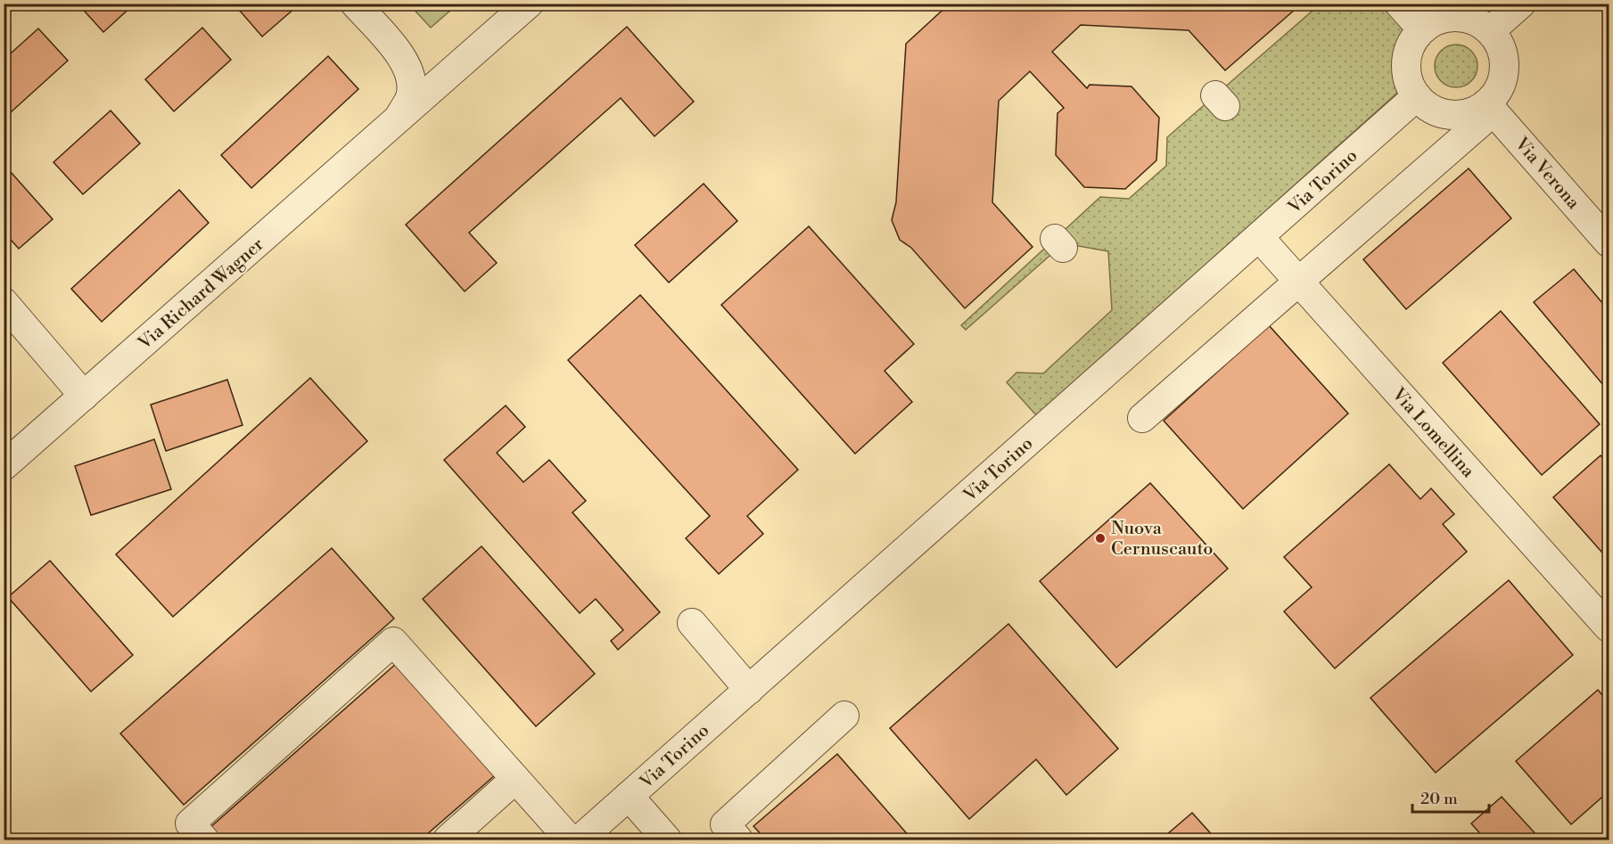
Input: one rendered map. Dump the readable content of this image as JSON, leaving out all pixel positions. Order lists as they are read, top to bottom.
{
  "streets": {
    "street": [
      "Via Verona",
      "Via Torino",
      "Via Richard Wagner",
      "Via Lomellina"
    ]
  },
  "crossings": [
    ["Via Verona", "Via Torino"],
    ["Via Torino", "Via Lomellina"]
  ],
  "places": ["Nuova Cernuscauto"],
  "scale_bar": "20 m"
}
